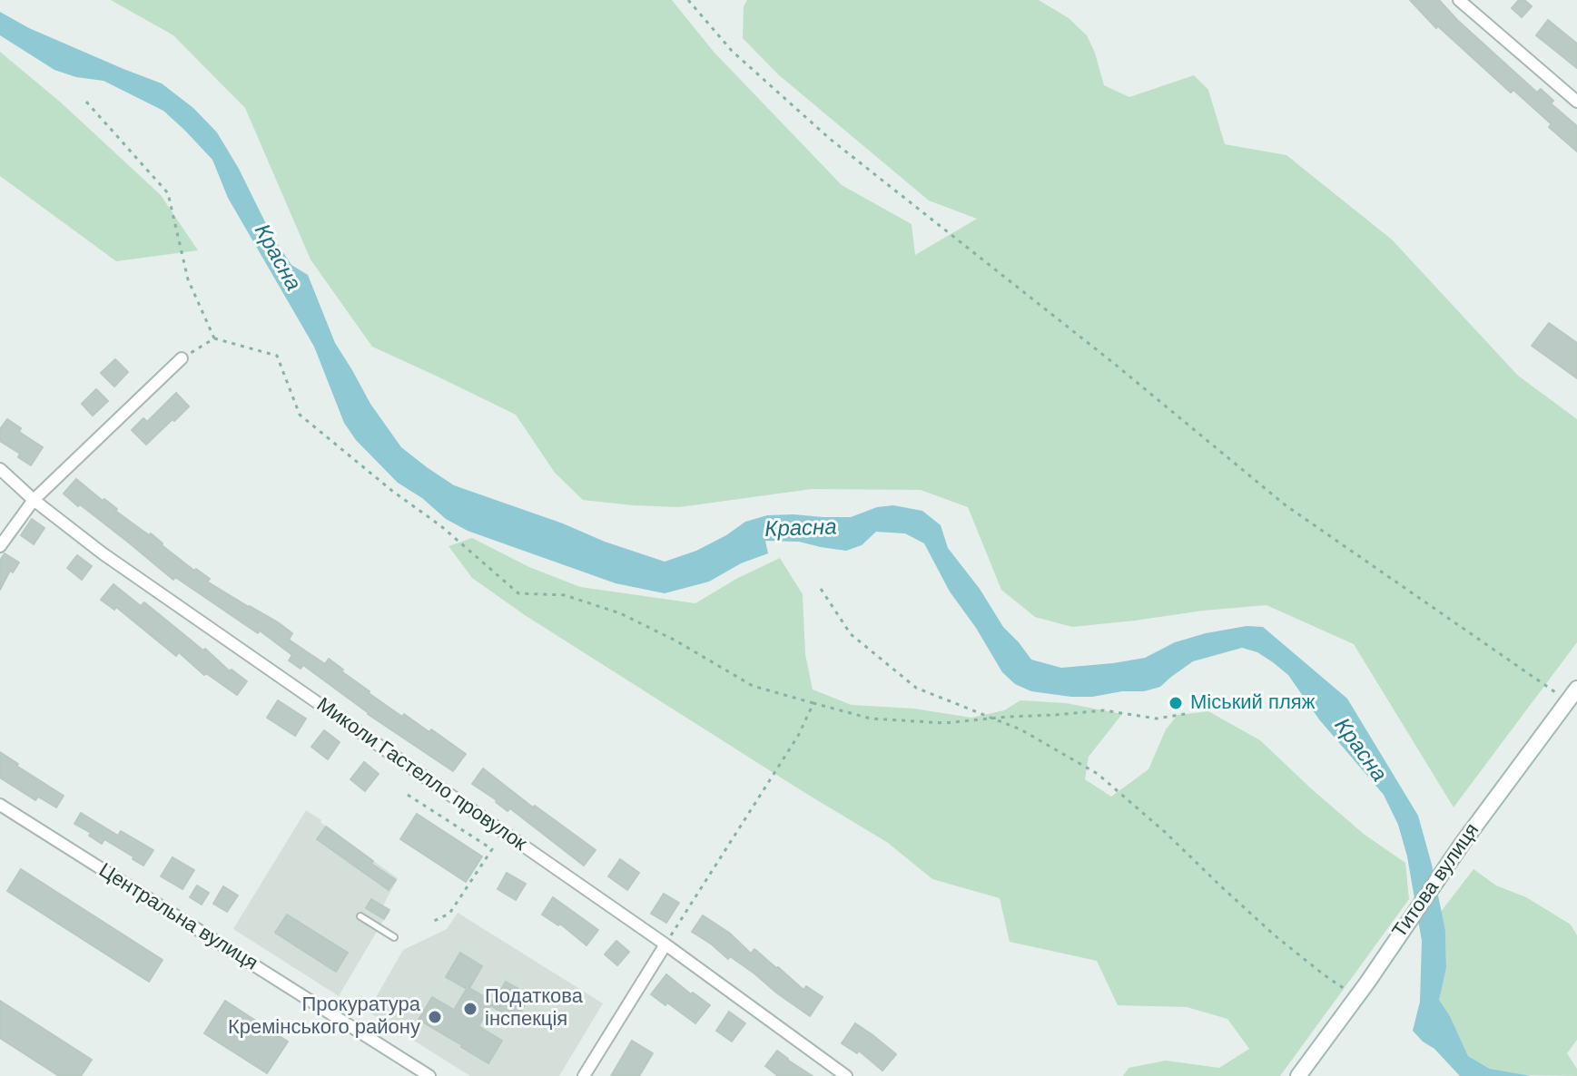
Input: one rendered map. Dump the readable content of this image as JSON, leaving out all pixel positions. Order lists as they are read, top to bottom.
{
  "streets": {
    "street": ["Миколи Гастелло провулок", "Титова вулиця", "Центральна вулиця"]
  },
  "water": ["Красна"],
  "places": ["Міський пляж", "Податкова інспекція", "Прокуратура Кремінського району"]
}
